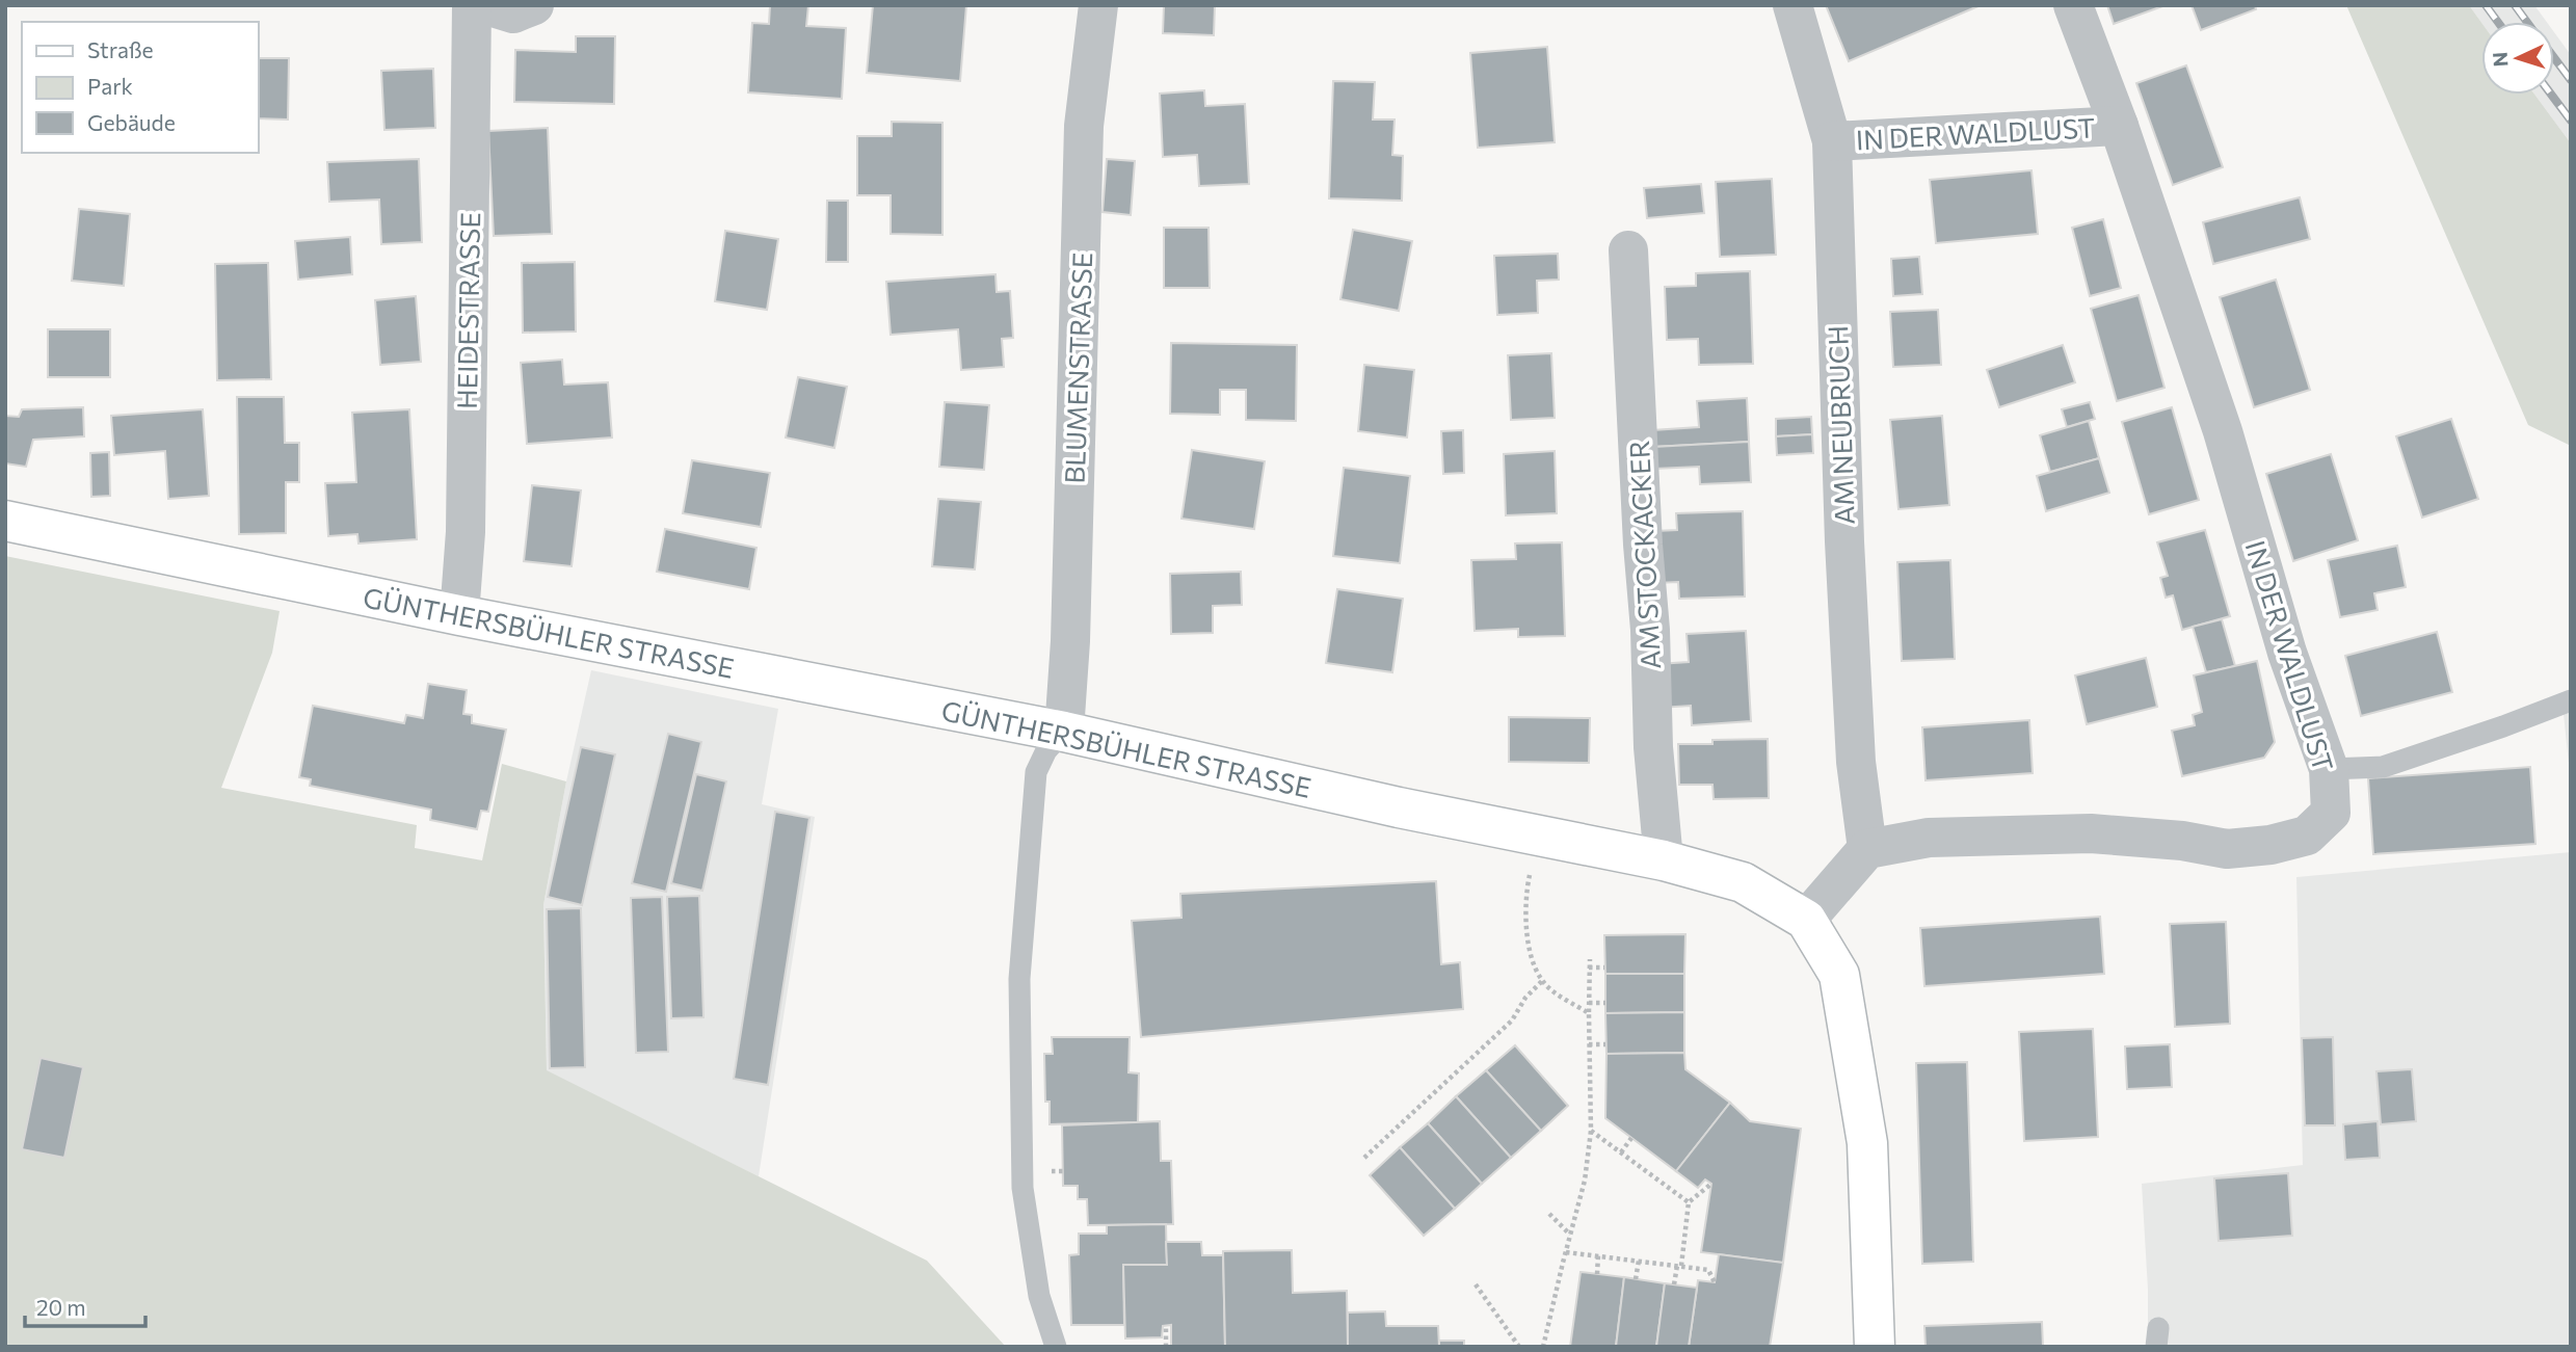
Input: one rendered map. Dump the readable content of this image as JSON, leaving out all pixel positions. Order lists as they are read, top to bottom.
{
  "streets": {
    "street": [
      "IN DER WALDLUST",
      "HEIDESTRASSE",
      "BLUMENSTRASSE",
      "AM NEUBRUCH",
      "AM STOCKACKER",
      "GÜNTHERSBÜHLER STRASSE"
    ]
  },
  "crossings": [
    ["IN DER WALDLUST", "AM NEUBRUCH"],
    ["HEIDESTRASSE", "GÜNTHERSBÜHLER STRASSE"],
    ["BLUMENSTRASSE", "GÜNTHERSBÜHLER STRASSE"],
    ["AM STOCKACKER", "GÜNTHERSBÜHLER STRASSE"]
  ],
  "legend": ["Straße", "Park", "Gebäude"],
  "scale_bar": "20 m",
  "north": "left"
}
